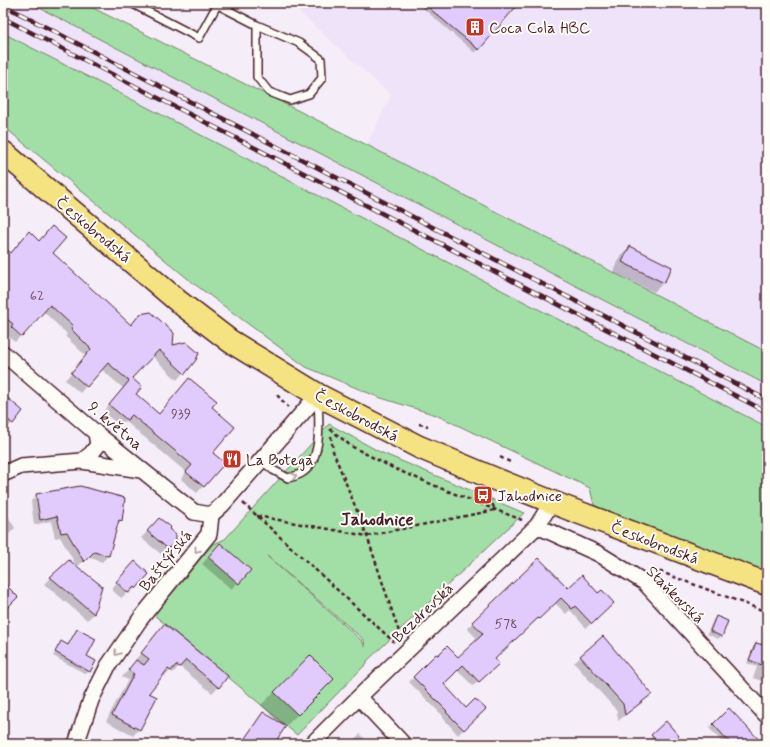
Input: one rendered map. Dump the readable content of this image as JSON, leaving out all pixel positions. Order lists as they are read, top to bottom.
{
  "streets": {
    "main road": ["Českobrodská"],
    "street": [
      "9. května",
      "Baštýřská",
      "Staňkovská",
      "Bezdrevská"
    ]
  },
  "crossings": [
    ["Českobrodská", "Bezdrevská"],
    ["9. května", "Baštýřská"],
    ["Staňkovská", "Bezdrevská"]
  ],
  "one_way": ["Baštýřská"],
  "districts": ["Jahodnice"],
  "places": {
    "building": ["Coca Cola HBC"],
    "restaurant": ["La Botega"],
    "bus stop": ["Jahodnice"]
  },
  "house_numbers": ["62", "939", "578"]
}
